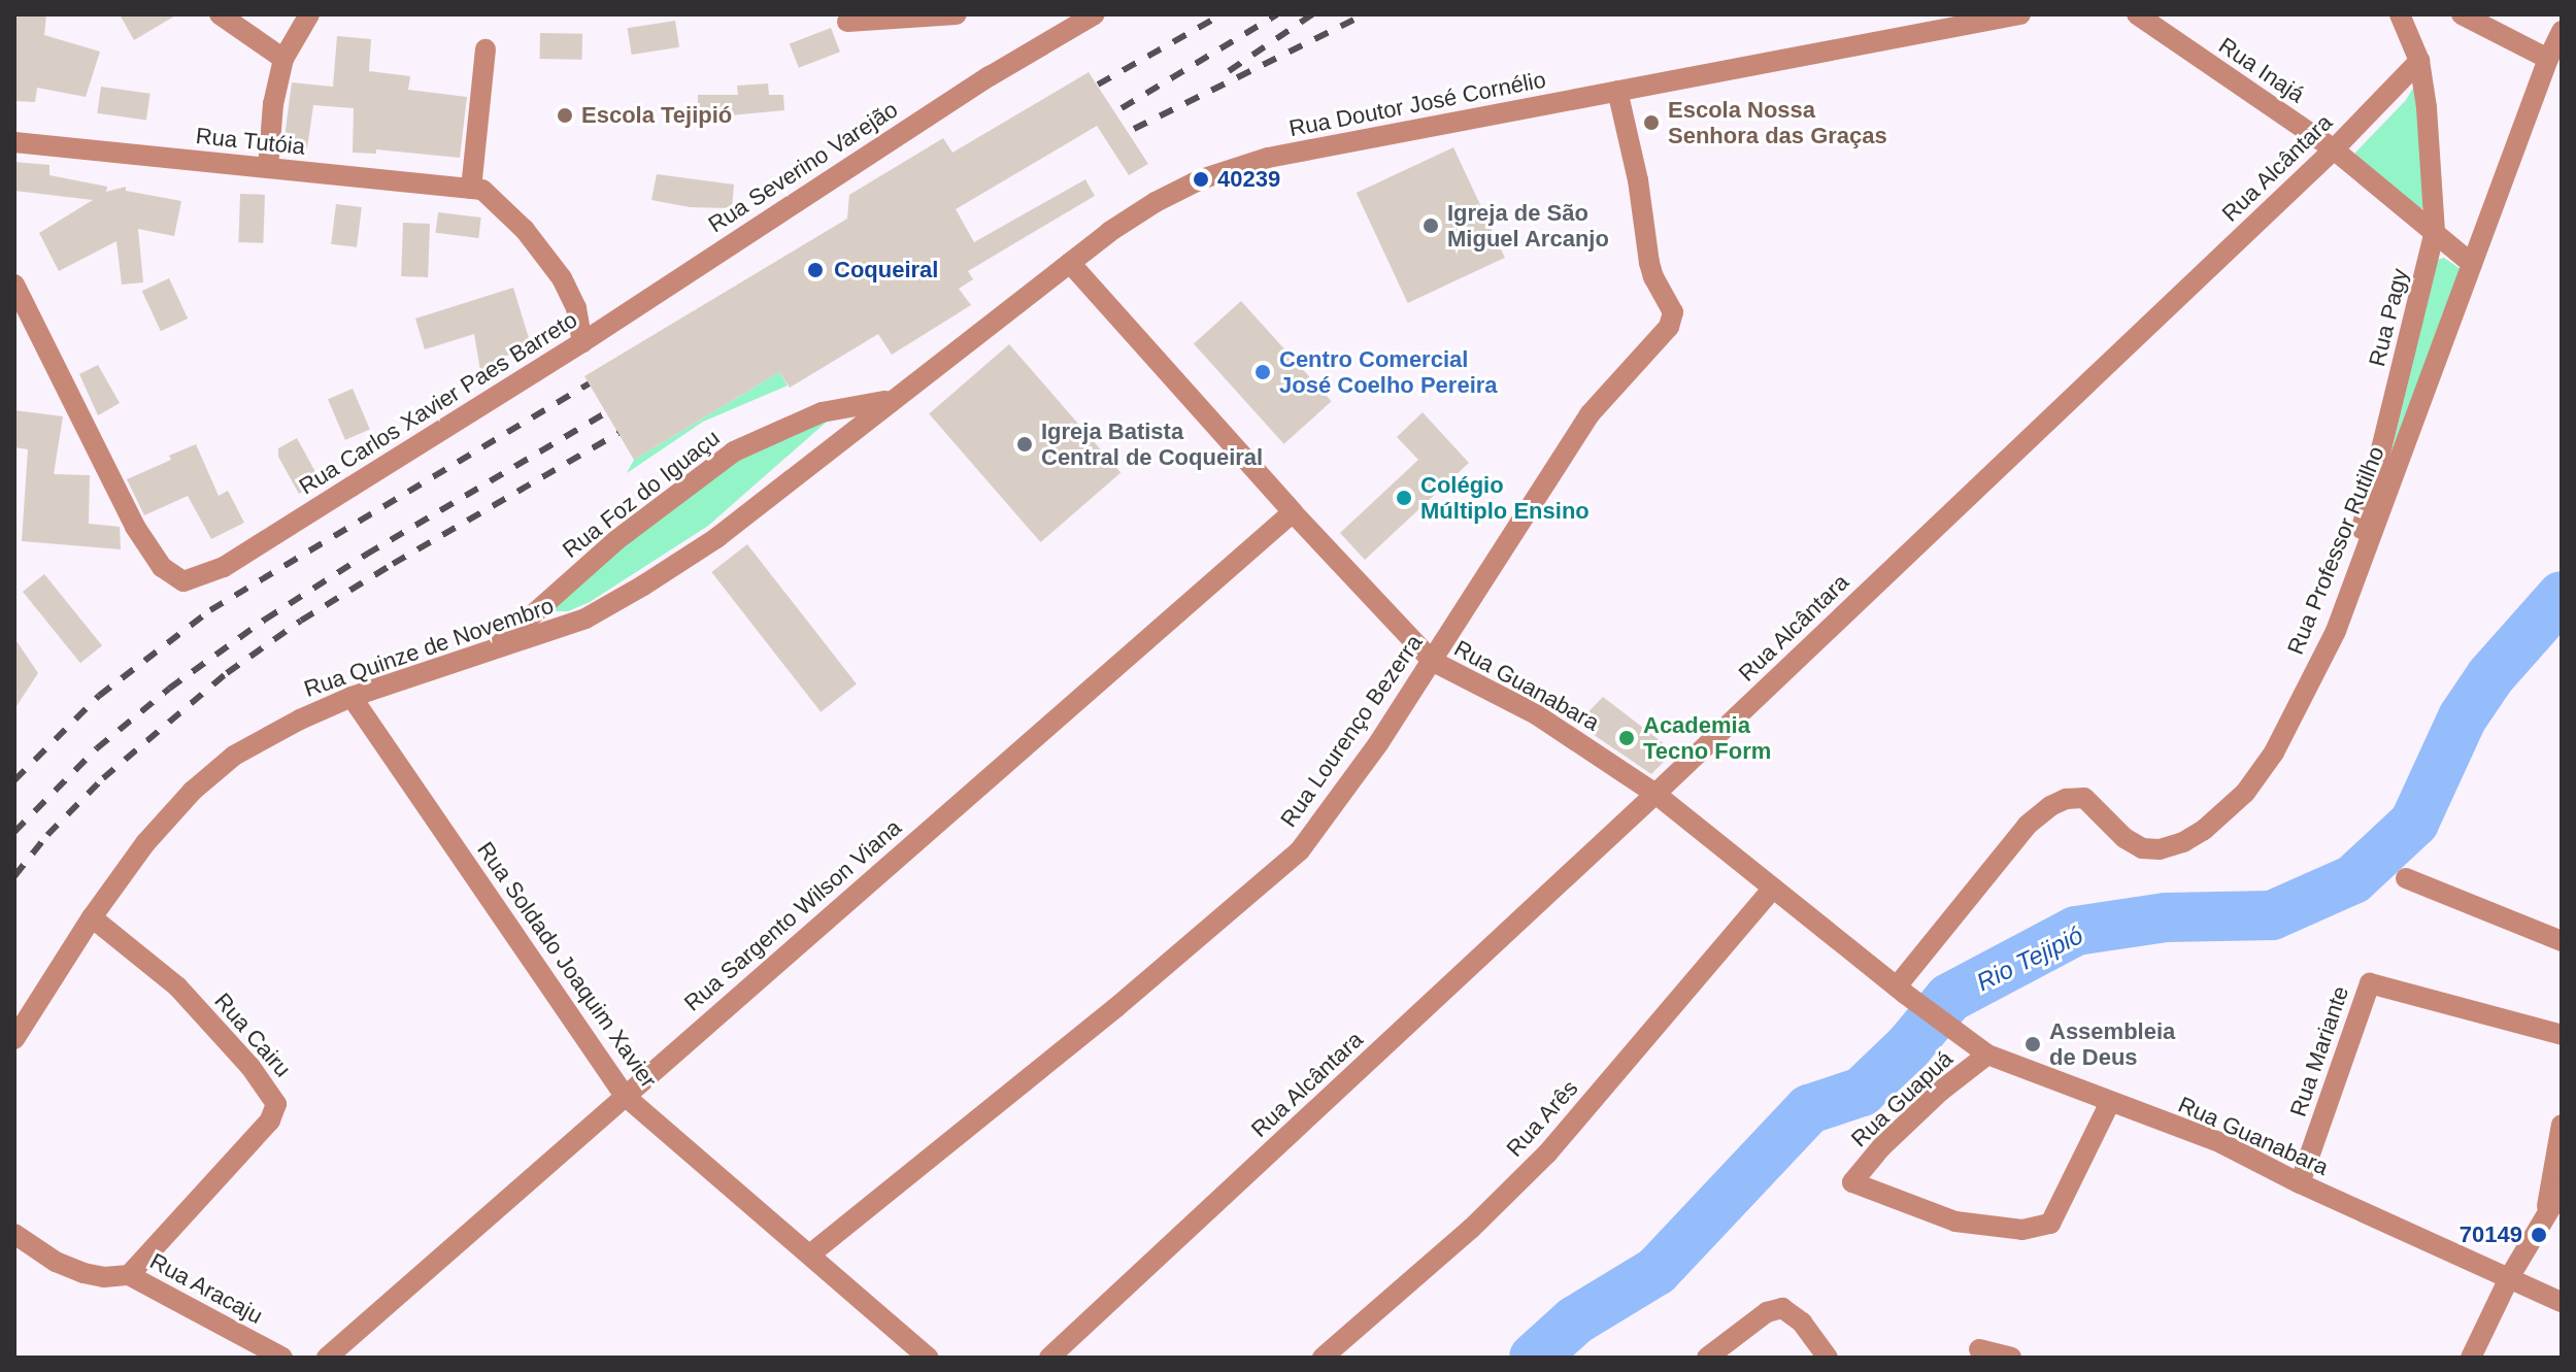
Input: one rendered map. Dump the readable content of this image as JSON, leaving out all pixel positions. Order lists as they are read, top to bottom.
{
  "streets": {
    "street": [
      "Rua Inajá",
      "Rua Doutor José Cornélio",
      "Rua Tutóia",
      "Rua Severino Varejão",
      "Rua Alcântara",
      "Rua Pagy",
      "Rua Carlos Xavier Paes Barreto",
      "Rua Foz do Iguaçu",
      "Rua Professor Rutilho",
      "Rua Quinze de Novembro",
      "Rua Guanabara",
      "Rua Lourenço Bezerra",
      "Rua Sargento Wilson Viana",
      "Rua Soldado Joaquim Xavier",
      "Rua Cairu",
      "Rua Mariante",
      "Rua Guapuá",
      "Rua Arês",
      "Rua Aracaju"
    ]
  },
  "crossings": [
    ["Rua Inajá", "Rua Alcântara"],
    ["Rua Inajá", "Rua Pagy"],
    ["Rua Inajá", "Rua Professor Rutilho"],
    ["Rua Doutor José Cornélio", "Rua Foz do Iguaçu"],
    ["Rua Doutor José Cornélio", "Rua Quinze de Novembro"],
    ["Rua Doutor José Cornélio", "Rua Guanabara"],
    ["Rua Doutor José Cornélio", "Rua Lourenço Bezerra"],
    ["Rua Severino Varejão", "Rua Carlos Xavier Paes Barreto"],
    ["Rua Alcântara", "Rua Pagy"],
    ["Rua Alcântara", "Rua Guanabara"],
    ["Rua Pagy", "Rua Professor Rutilho"],
    ["Rua Foz do Iguaçu", "Rua Quinze de Novembro"],
    ["Rua Professor Rutilho", "Rua Guanabara"],
    ["Rua Quinze de Novembro", "Rua Soldado Joaquim Xavier"],
    ["Rua Quinze de Novembro", "Rua Cairu"],
    ["Rua Guanabara", "Rua Lourenço Bezerra"],
    ["Rua Guanabara", "Rua Sargento Wilson Viana"],
    ["Rua Guanabara", "Rua Mariante"],
    ["Rua Guanabara", "Rua Guapuá"],
    ["Rua Guanabara", "Rua Arês"],
    ["Rua Lourenço Bezerra", "Rua Soldado Joaquim Xavier"],
    ["Rua Sargento Wilson Viana", "Rua Soldado Joaquim Xavier"],
    ["Rua Cairu", "Rua Aracaju"]
  ],
  "water": ["Rio Tejipió"],
  "places": [
    "Escola Tejipió",
    "Escola Nossa Senhora das Graças",
    "40239",
    "Igreja de São Miguel Arcanjo",
    "Coqueiral",
    "Centro Comercial José Coelho Pereira",
    "Igreja Batista Central de Coqueiral",
    "Colégio Múltiplo Ensino",
    "Academia Tecno Form",
    "Assembleia de Deus",
    "70149"
  ]
}
